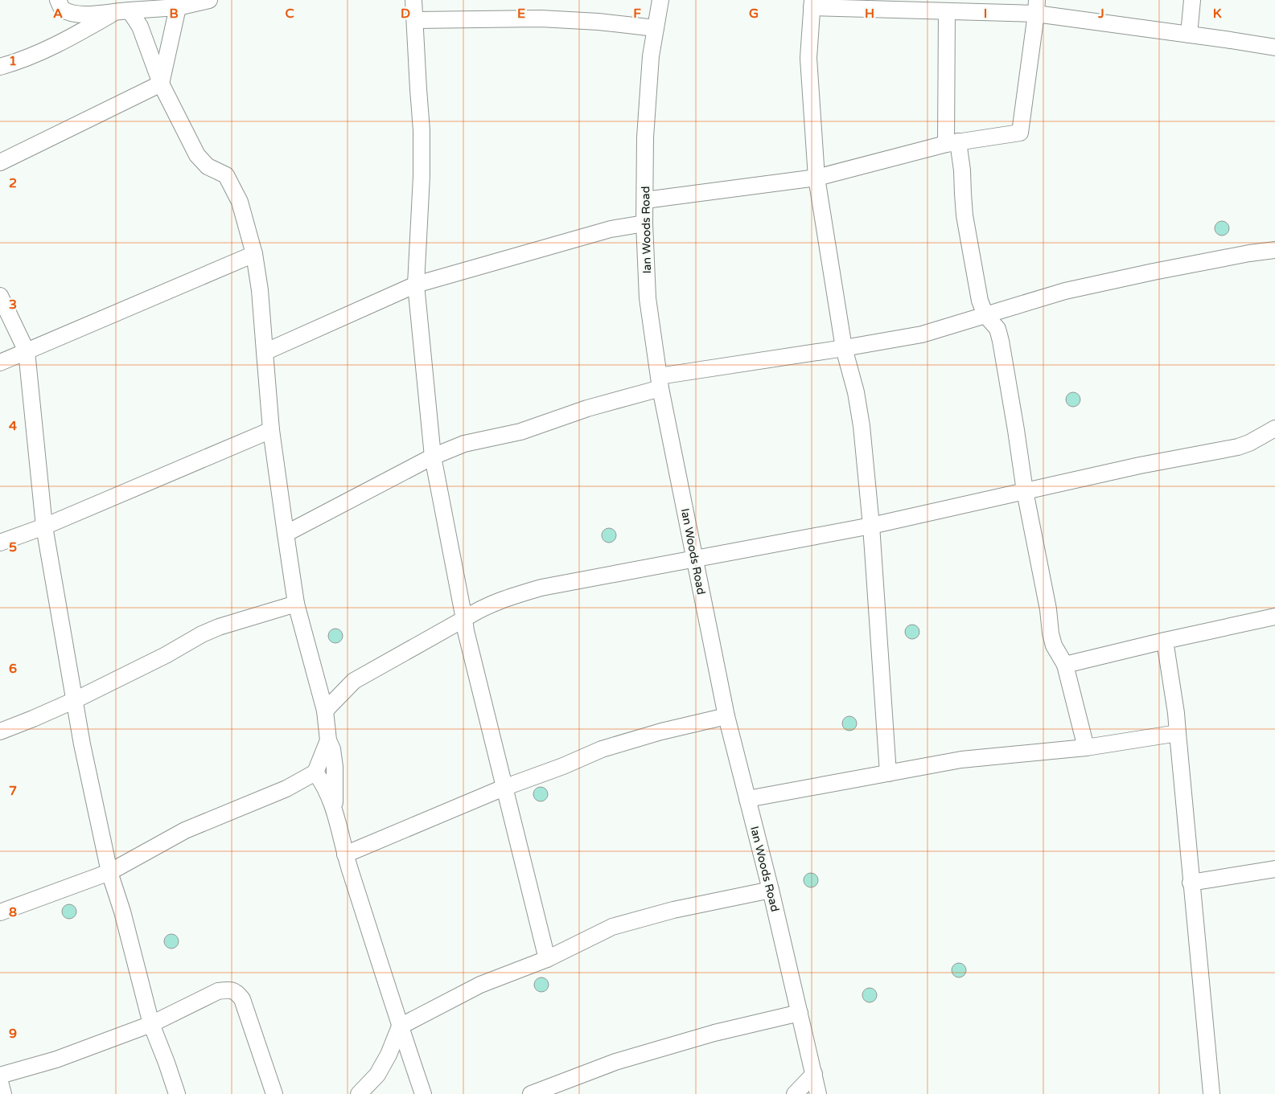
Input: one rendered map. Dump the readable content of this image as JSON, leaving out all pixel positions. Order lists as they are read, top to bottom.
{
  "streets": {
    "street": ["Ian Woods Road"]
  },
  "grid": {
    "columns": [
      "A",
      "B",
      "C",
      "D",
      "E",
      "F",
      "G",
      "H",
      "I",
      "J",
      "K"
    ],
    "rows": [
      "1",
      "2",
      "3",
      "4",
      "5",
      "6",
      "7",
      "8",
      "9"
    ]
  }
}
